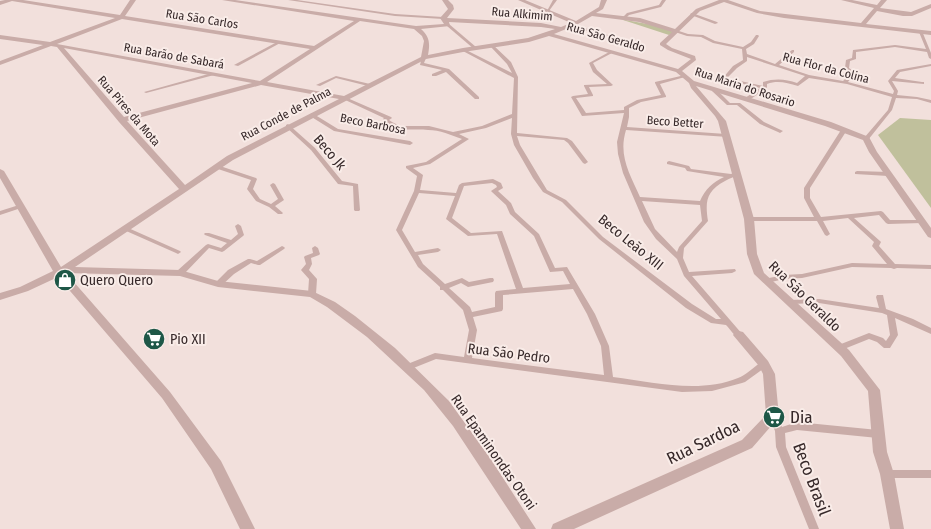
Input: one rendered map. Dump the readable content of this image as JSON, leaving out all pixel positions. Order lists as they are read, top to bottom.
{
  "streets": {
    "street": [
      "Rua Alkimim",
      "Rua São Carlos",
      "Rua São Geraldo",
      "Rua Barão de Sabará",
      "Rua Maria do Rosario",
      "Rua Pires da Mota",
      "Rua Conde de Palma",
      "Rua Sardoa",
      "Rua Epaminondas Otoni"
    ],
    "lane": [
      "Rua Flor da Colina",
      "Beco Better",
      "Beco Barbosa",
      "Beco Jk",
      "Beco Leão XIII",
      "Rua São Pedro",
      "Beco Brasil"
    ]
  },
  "crossings": [
    ["Rua Alkimim", "Rua Conde de Palma"],
    ["Rua São Geraldo", "Rua Maria do Rosario"],
    ["Rua São Geraldo", "Rua Conde de Palma"],
    ["Rua São Geraldo", "Beco Better"],
    ["Rua Barão de Sabará", "Rua Pires da Mota"],
    ["Rua Barão de Sabará", "Rua Conde de Palma"],
    ["Rua Pires da Mota", "Rua Conde de Palma"],
    ["Rua Conde de Palma", "Beco Barbosa"],
    ["Rua Conde de Palma", "Beco Jk"],
    ["Rua Conde de Palma", "Rua Epaminondas Otoni"],
    ["Rua São Pedro", "Rua Epaminondas Otoni"],
    ["Rua Sardoa", "Beco Brasil"]
  ],
  "places": {
    "shop": ["Quero Quero"],
    "supermarket": ["Pio XII", "Dia"]
  }
}
